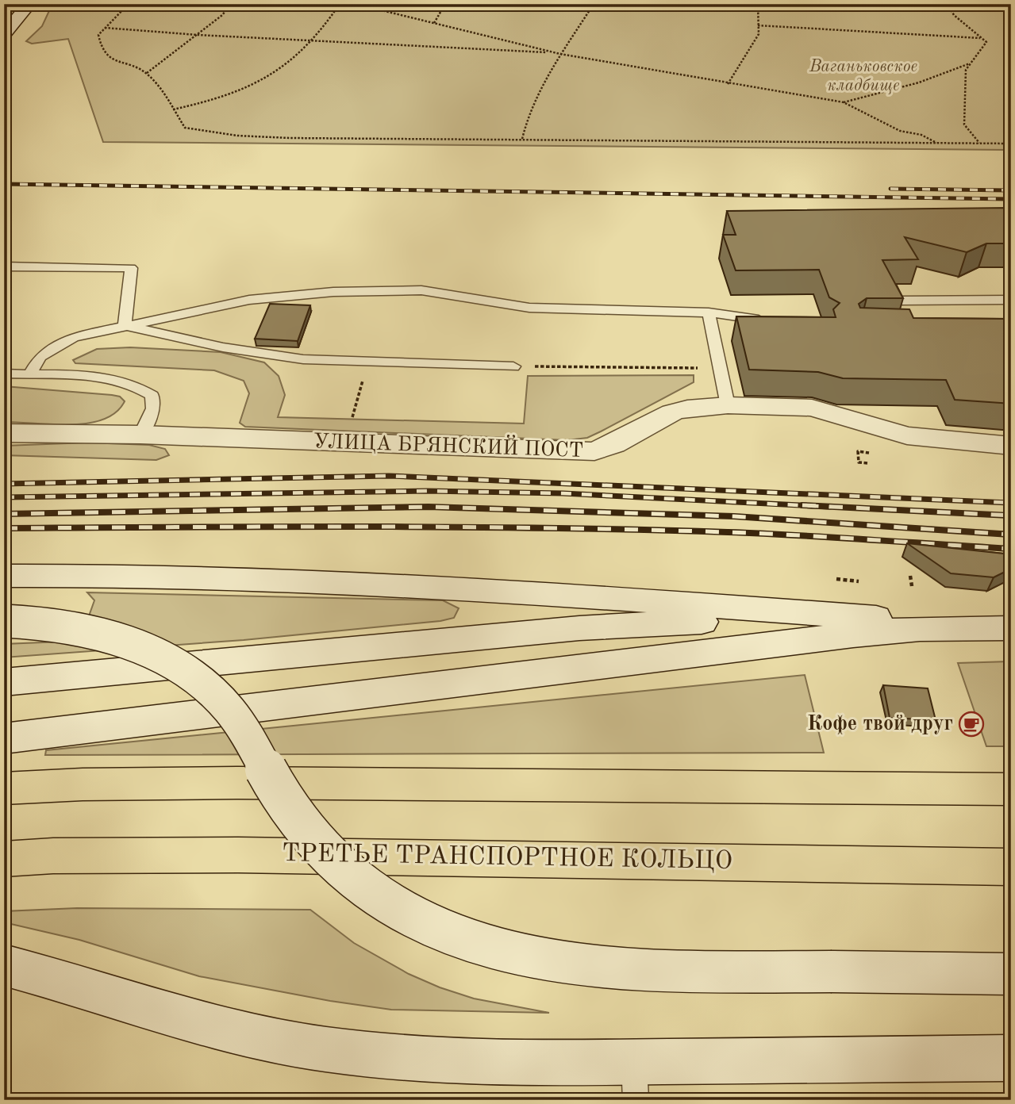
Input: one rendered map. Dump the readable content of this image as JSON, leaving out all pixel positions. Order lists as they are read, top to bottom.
{
  "streets": {
    "main road": ["УЛИЦА БРЯНСКИЙ ПОСТ", "ТРЕТЬЕ ТРАНСПОРТНОЕ КОЛЬЦО"]
  },
  "parks": ["Ваганьковское кладбище"],
  "places": {
    "cafe": ["Кофе твой друг"]
  }
}
